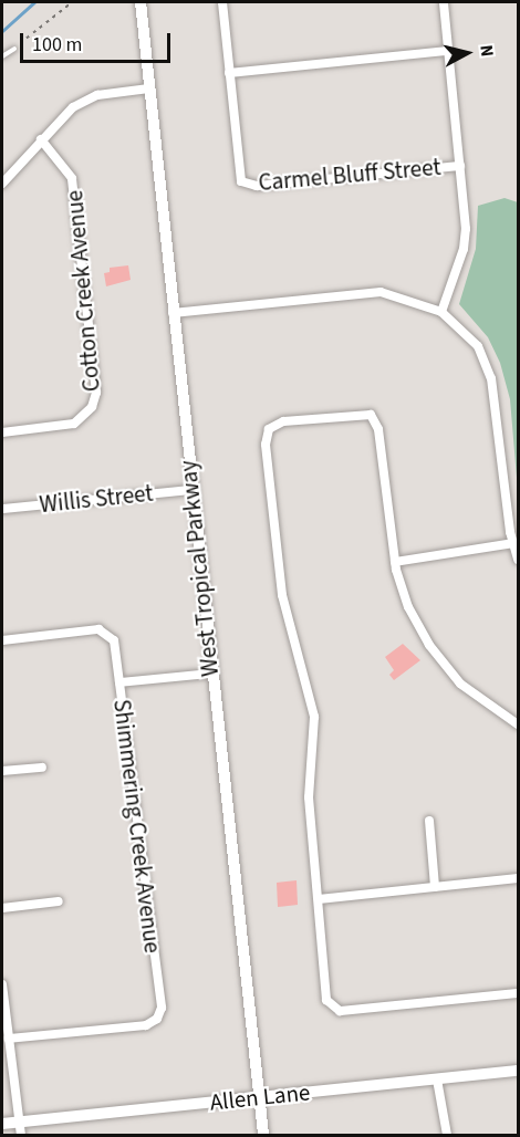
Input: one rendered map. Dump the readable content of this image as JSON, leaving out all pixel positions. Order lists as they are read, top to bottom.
{
  "streets": {
    "main road": ["West Tropical Parkway", "Allen Lane"],
    "street": [
      "Carmel Bluff Street",
      "Cotton Creek Avenue",
      "Willis Street",
      "Shimmering Creek Avenue"
    ]
  },
  "crossings": [
    ["Willis Street", "West Tropical Parkway"],
    ["West Tropical Parkway", "Allen Lane"]
  ],
  "scale_bar": "100 m",
  "north": "right"
}
